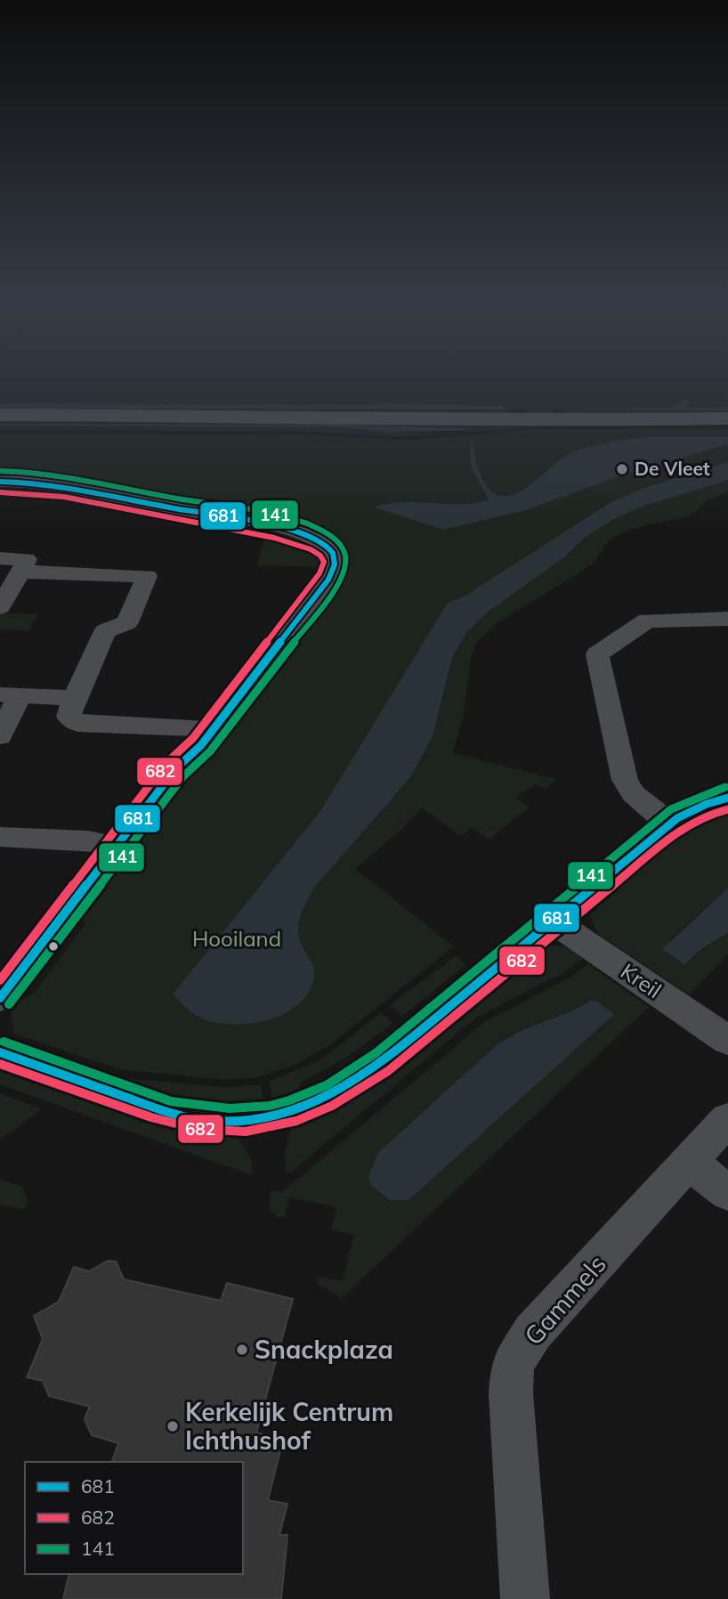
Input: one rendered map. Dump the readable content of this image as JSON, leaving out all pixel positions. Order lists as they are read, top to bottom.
{
  "streets": {
    "street": ["Kreil", "Gammels"]
  },
  "parks": ["Hooiland"],
  "places": ["De Vleet", "Snackplaza", "Kerkelijk Centrum Ichthushof"],
  "lines": ["transit line 141", "transit line 681", "transit line 682"],
  "legend": ["681", "682", "141"]
}
